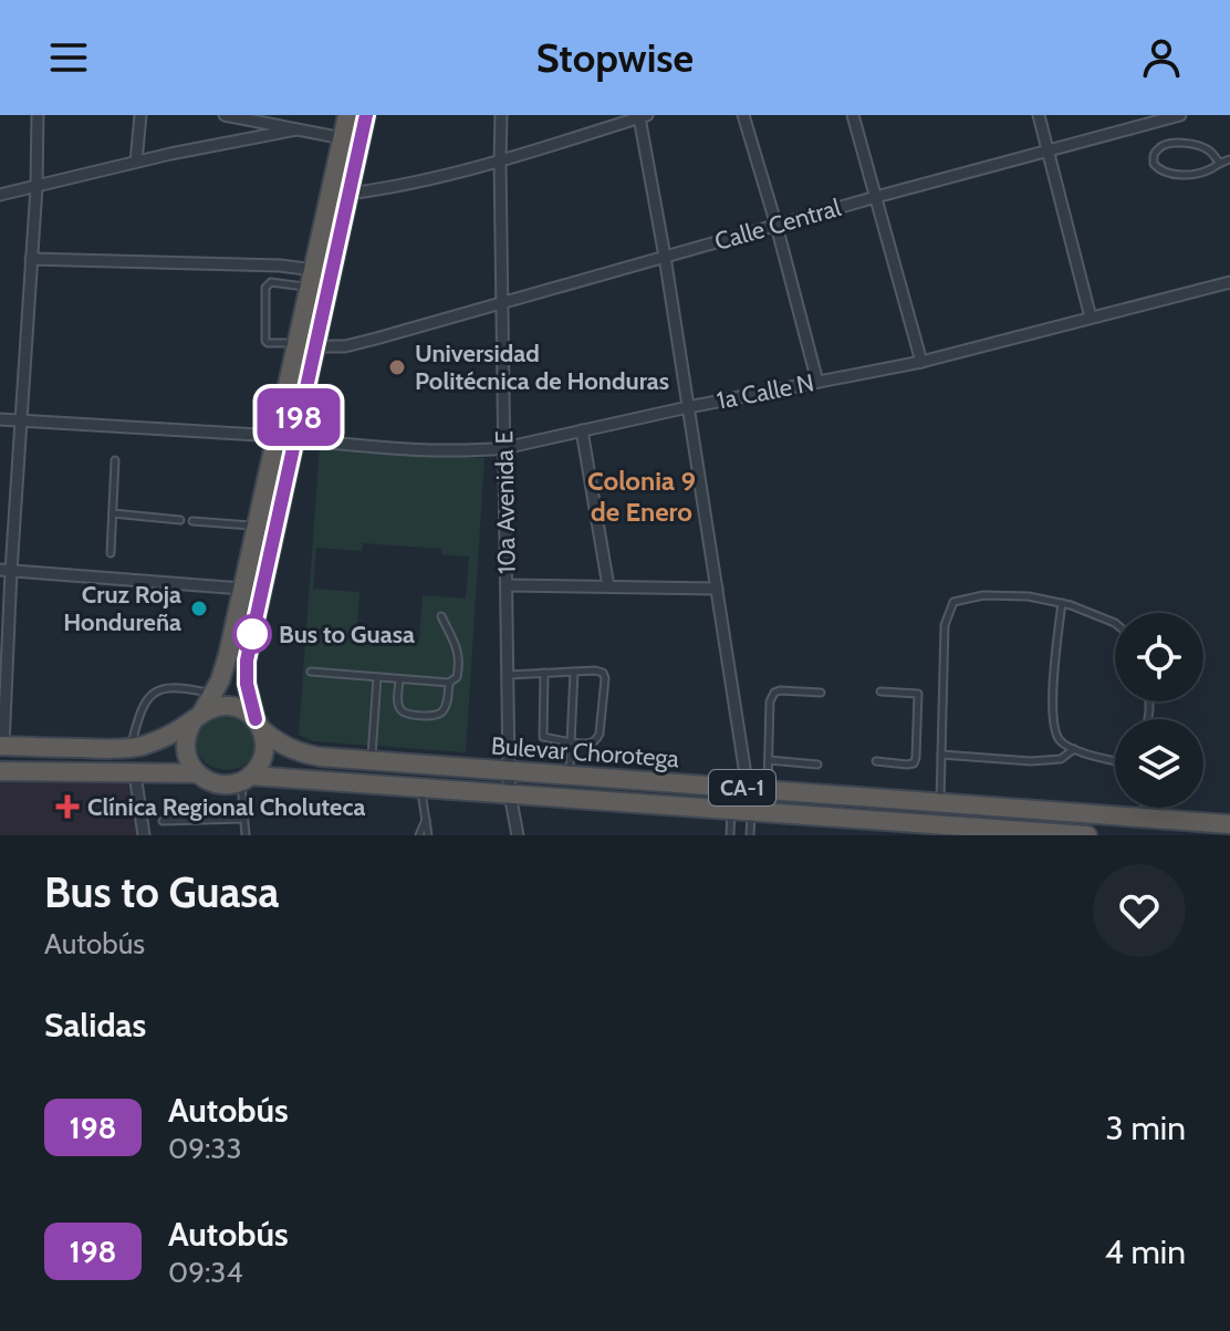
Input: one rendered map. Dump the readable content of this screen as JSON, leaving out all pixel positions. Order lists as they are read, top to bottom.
{
  "streets": {
    "highway": ["Bulevar Chorotega", "CA-1"],
    "street": ["Calle Central", "1a Calle N", "10a Avenida E"]
  },
  "crossings": [
    ["Calle Central", "10a Avenida E"],
    ["1a Calle N", "10a Avenida E"],
    ["10a Avenida E", "Bulevar Chorotega"],
    ["Bulevar Chorotega", "CA-1"]
  ],
  "districts": ["Colonia 9 de Enero"],
  "places": {
    "other": ["Universidad Politécnica de Honduras", "Cruz Roja Hondureña", "Bus to Guasa"],
    "health": ["Clínica Regional Choluteca"]
  },
  "lines": ["bus line 198"],
  "page": {
    "header": "Stopwise",
    "on_map": "198",
    "heading": [
      ["Bus to Guasa", "Autobús"],
      "Salidas"
    ],
    "list": [
      {
        "mark": "198",
        "name": "Autobús",
        "note": "09:33",
        "value": "3 min"
      },
      {
        "mark": "198",
        "name": "Autobús",
        "note": "09:34",
        "value": "4 min"
      }
    ]
  }
}
